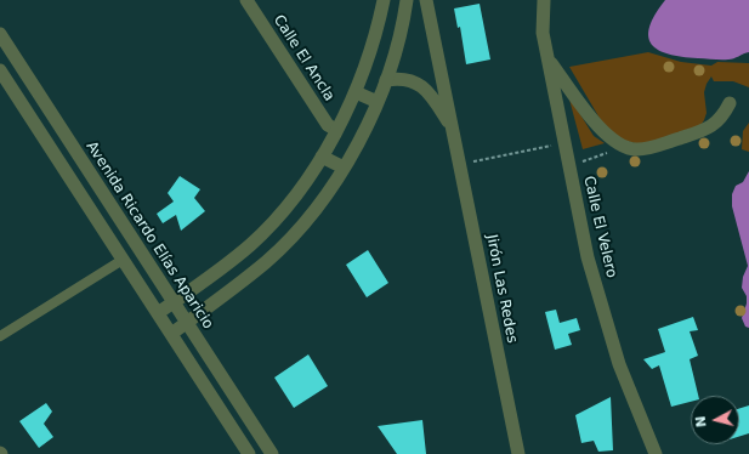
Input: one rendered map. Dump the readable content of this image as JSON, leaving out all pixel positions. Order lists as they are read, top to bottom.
{
  "streets": {
    "street": [
      "Calle El Ancla",
      "Calle El Velero",
      "Avenida Ricardo Elías Aparicio",
      "Jirón Las Redes"
    ]
  },
  "north": "left"
}
